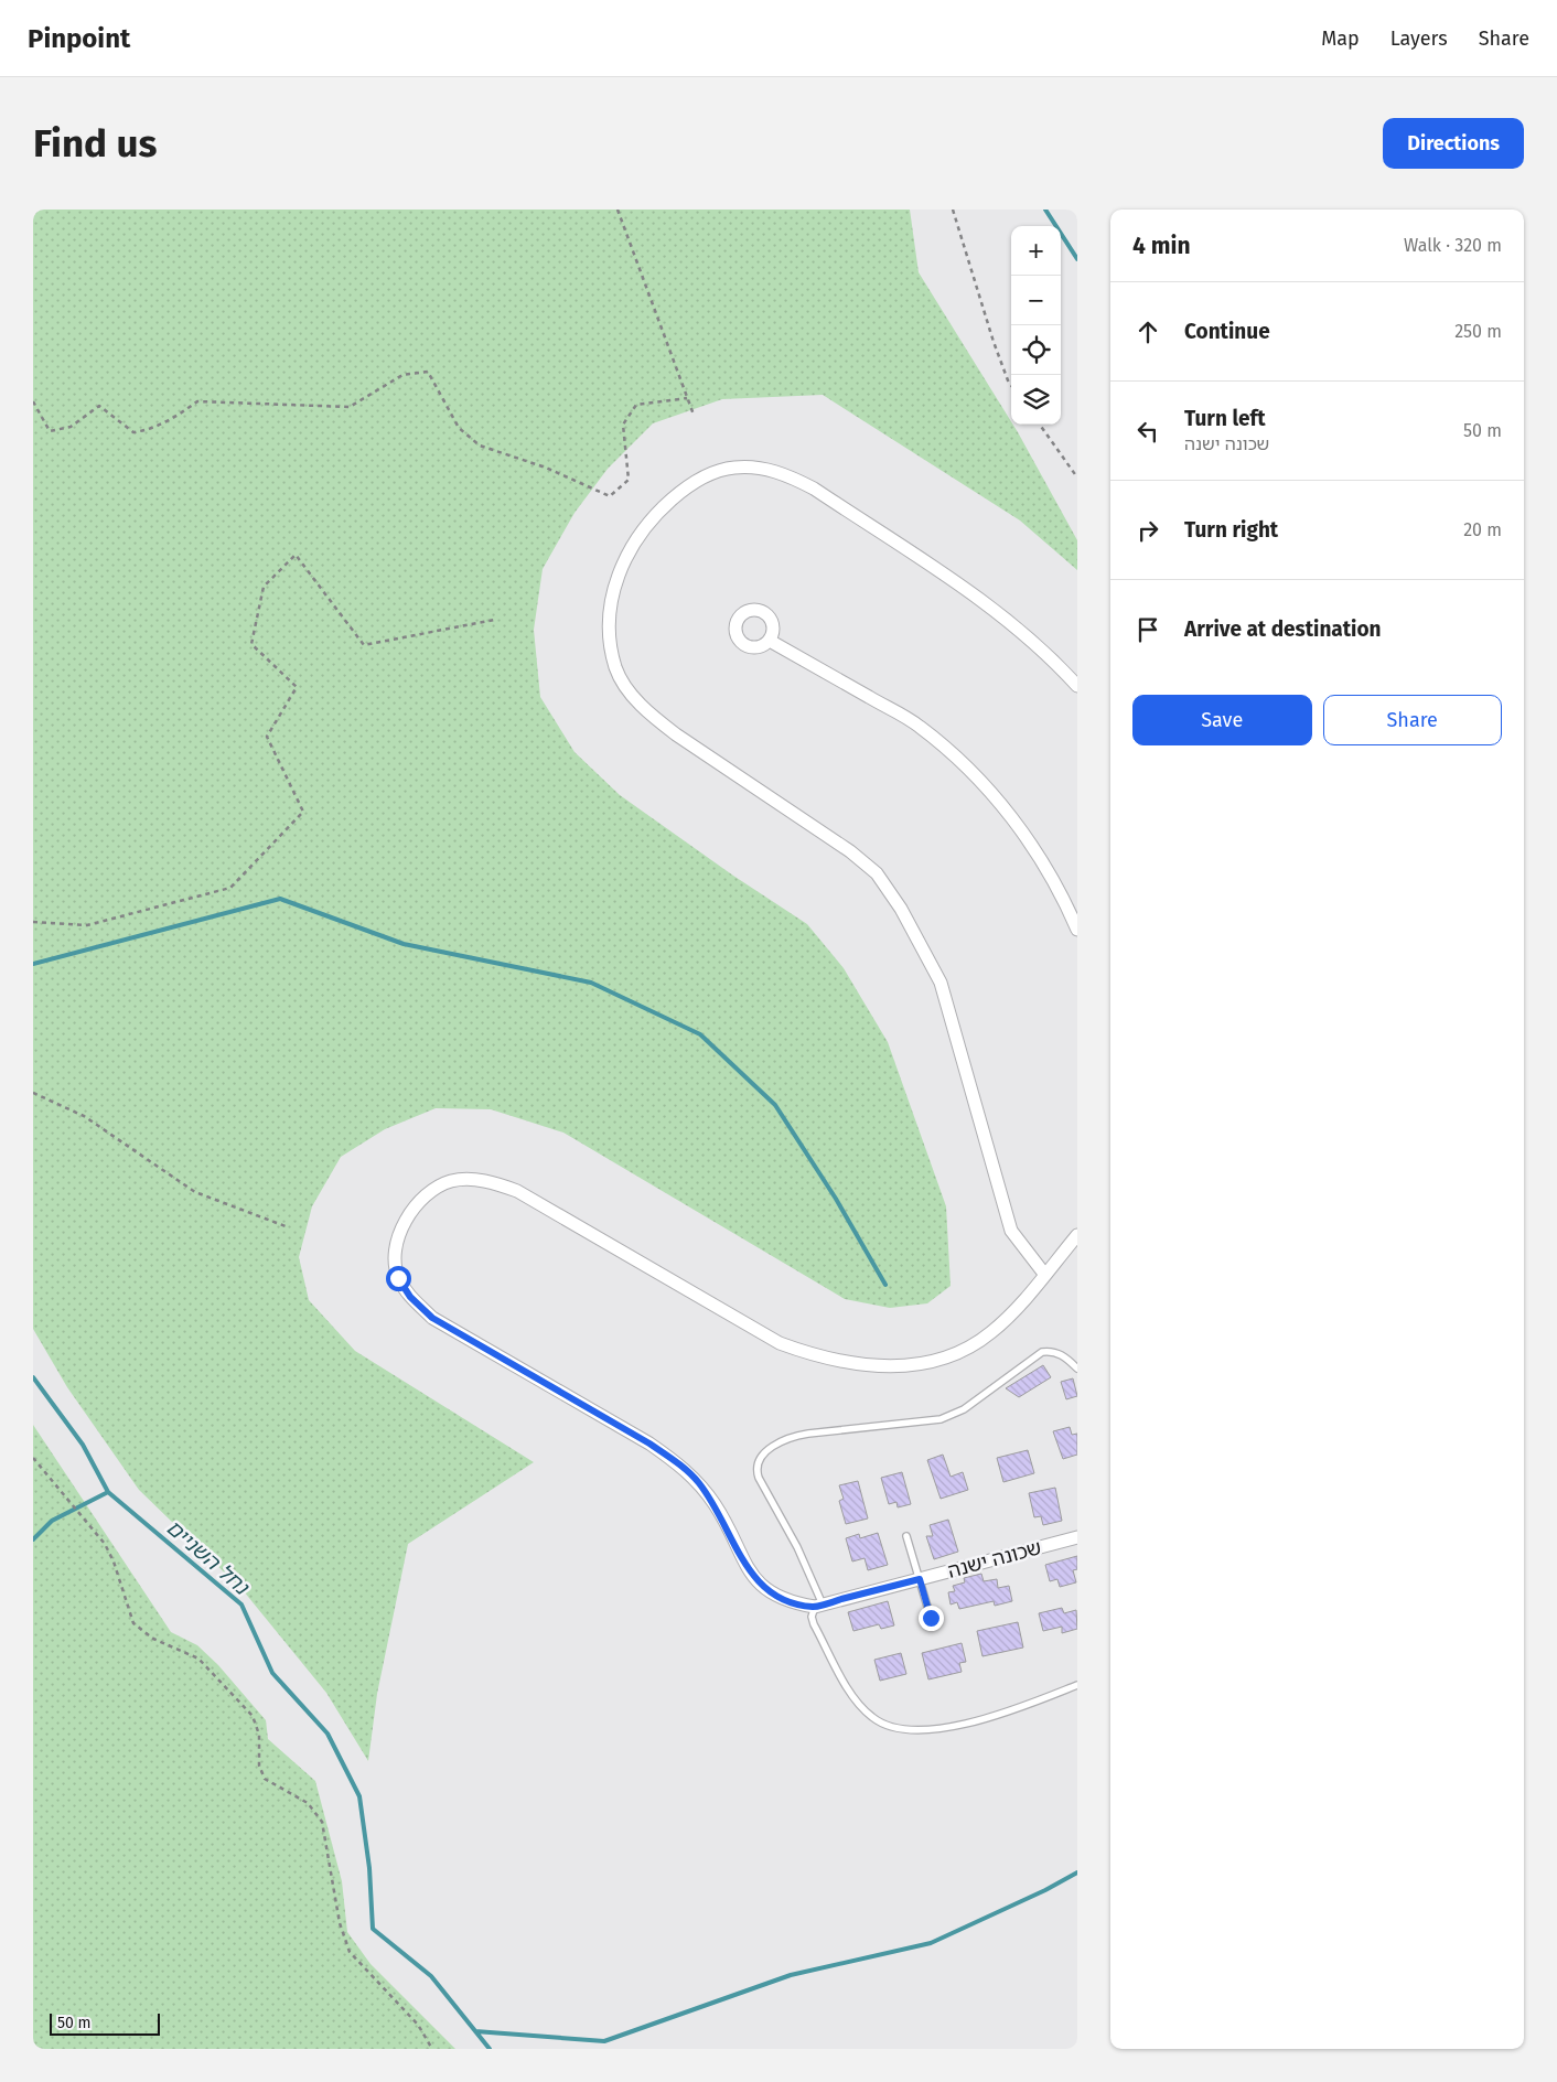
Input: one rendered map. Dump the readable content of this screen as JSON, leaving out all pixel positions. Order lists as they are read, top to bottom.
{
  "streets": {
    "street": ["שכונה ישנה"]
  },
  "water": ["נחל השניים"],
  "scale_bar": "50 m",
  "page": {
    "header": "Pinpoint",
    "nav": ["Map", "Layers", "Share"],
    "buttons": [
      "Directions",
      ["Save", "Share"]
    ],
    "title": "Find us",
    "heading": ["4 min", "Walk · 320 m"],
    "map_buttons": ["+", "−"],
    "list": [
      ["Continue", "250 m"],
      ["Turn left", "שכונה ישנה", "50 m"],
      ["Turn right", "20 m"],
      "Arrive at destination"
    ],
    "scale": "50 m"
  }
}
